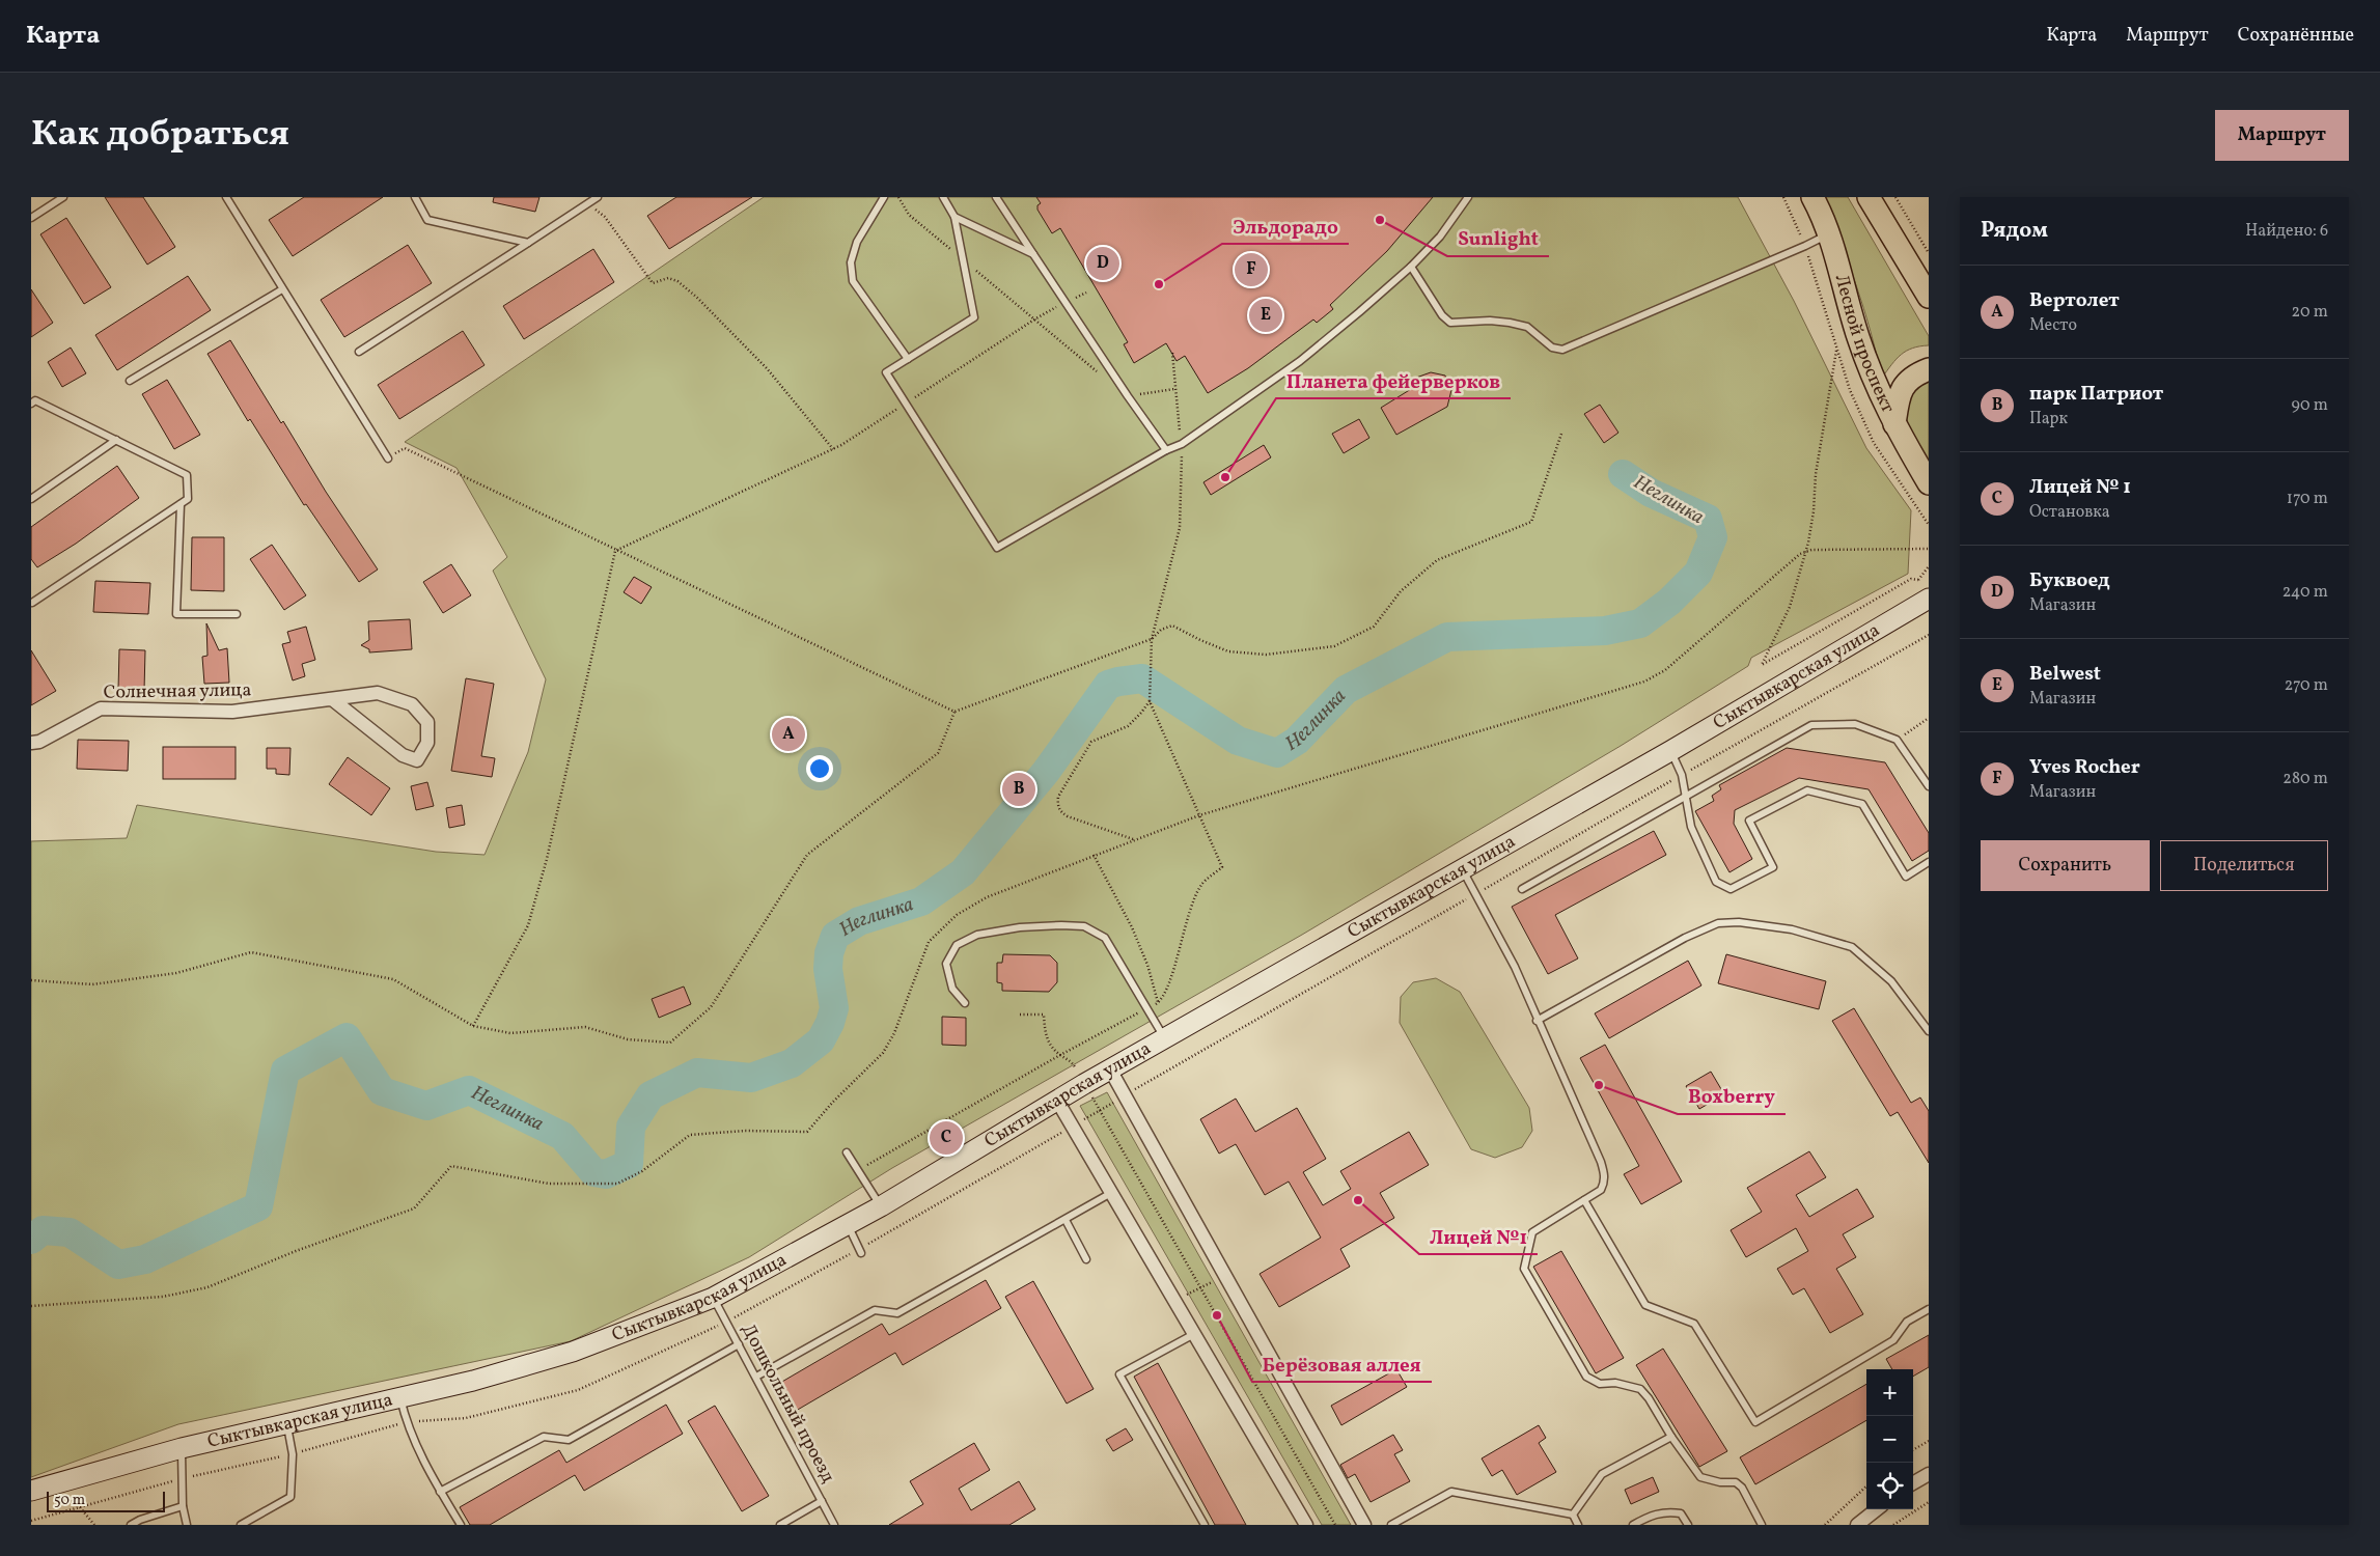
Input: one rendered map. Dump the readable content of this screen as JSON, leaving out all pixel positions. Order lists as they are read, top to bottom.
{
  "streets": {
    "main road": ["Лесной проспект"],
    "street": ["Сыктывкарская улица", "Солнечная улица"],
    "lane": ["Дошкольный проезд"]
  },
  "crossings": [
    ["Сыктывкарская улица", "Дошкольный проезд"]
  ],
  "water": ["Неглинка"],
  "places": [
    "Sunlight",
    "Эльдорадо",
    "Планета фейерверков",
    "Boxberry",
    "Лицей №1",
    "Берёзовая аллея"
  ],
  "scale_bar": "50 m",
  "page": {
    "header": "Карта",
    "nav": ["Карта", "Маршрут", "Сохранённые"],
    "title": "Как добраться",
    "buttons": [
      "Маршрут",
      ["Сохранить", "Поделиться"]
    ],
    "heading": ["Рядом", "Найдено: 6"],
    "pins": [
      "D",
      "F",
      "E",
      "A",
      "B",
      "C"
    ],
    "list": [
      {
        "mark": "A",
        "name": "Вертолет",
        "note": "Место",
        "value": "20 m"
      },
      {
        "mark": "B",
        "name": "парк Патриот",
        "note": "Парк",
        "value": "90 m"
      },
      {
        "mark": "C",
        "name": "Лицей № 1",
        "note": "Остановка",
        "value": "170 m"
      },
      {
        "mark": "D",
        "name": "Буквоед",
        "note": "Магазин",
        "value": "240 m"
      },
      {
        "mark": "E",
        "name": "Belwest",
        "note": "Магазин",
        "value": "270 m"
      },
      {
        "mark": "F",
        "name": "Yves Rocher",
        "note": "Магазин",
        "value": "280 m"
      }
    ],
    "map_buttons": ["+", "−"],
    "scale": "50 m"
  }
}
